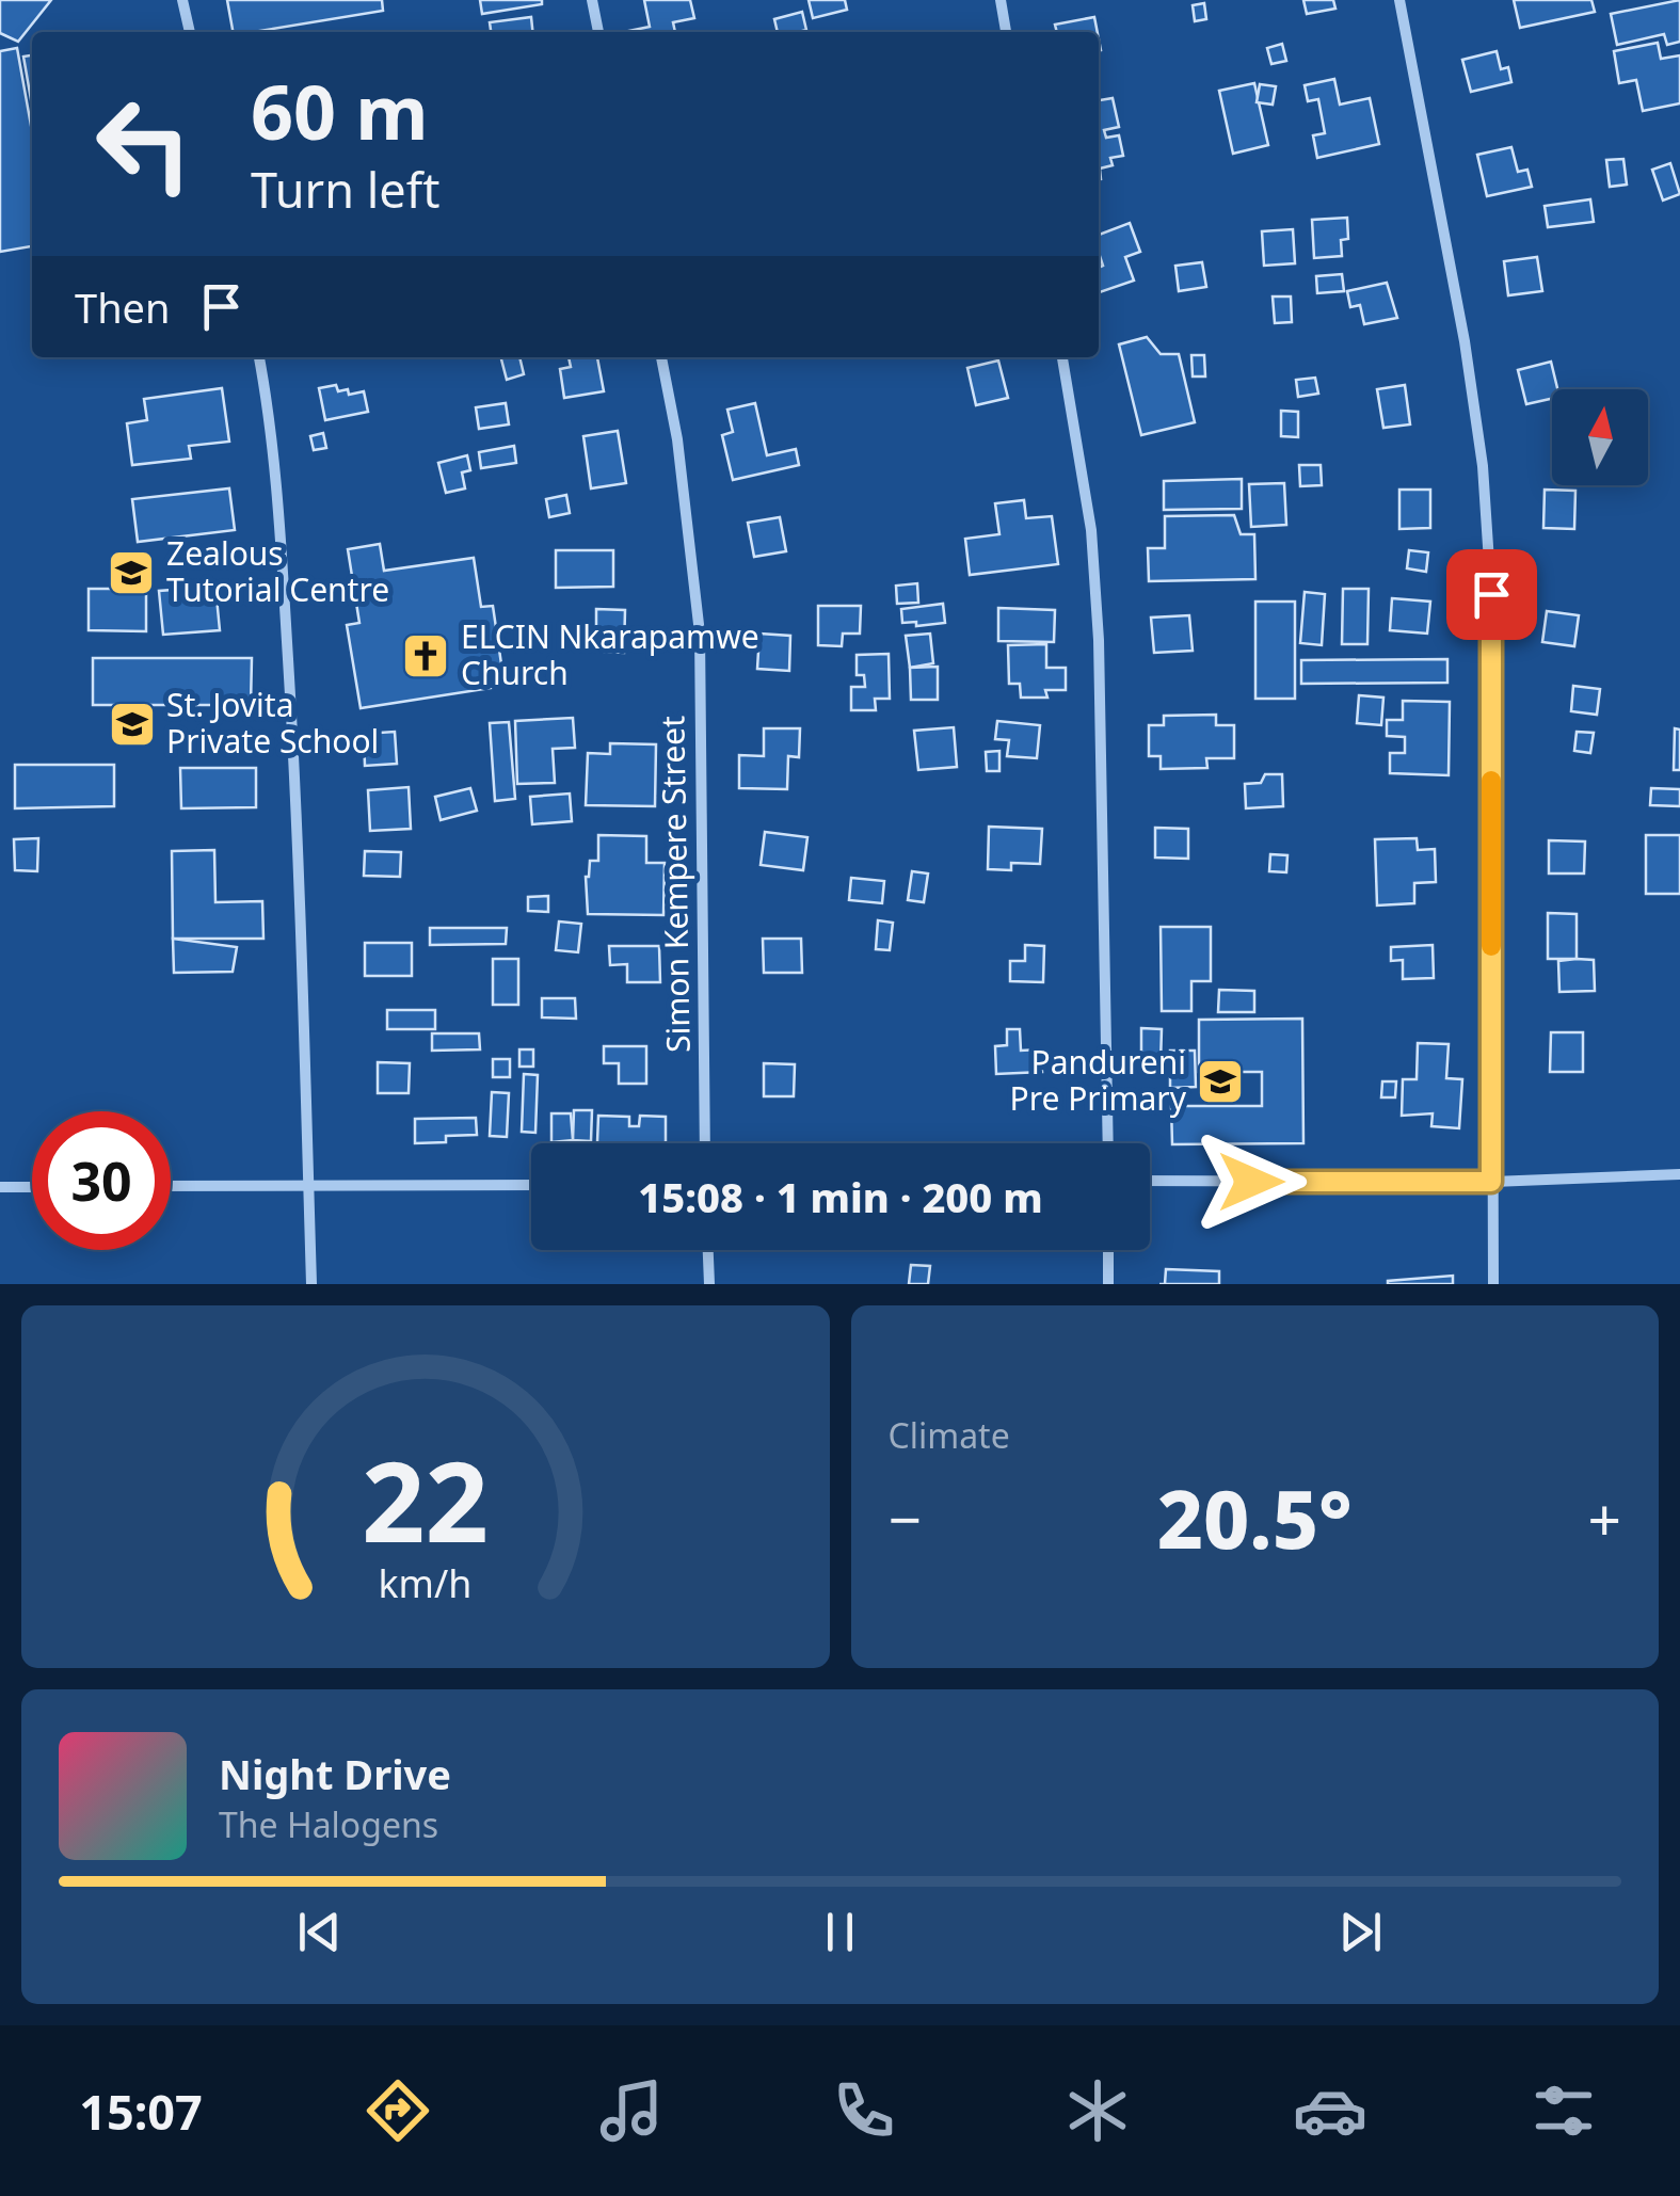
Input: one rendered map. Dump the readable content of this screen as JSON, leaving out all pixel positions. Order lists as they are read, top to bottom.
{
  "streets": {
    "street": ["Simon Kempere Street"]
  },
  "places": {
    "school or university": ["Zealous Tutorial Centre", "St. Jovita Private School", "Pandureni Pre Primary"],
    "church": ["ELCIN Nkarapamwe Church"]
  },
  "north": "top",
  "page": {
    "turn": ["60 m", "Turn left"],
    "then": "Then",
    "limit": "30",
    "trip": "15:08 · 1 min · 200 m",
    "tile": "Climate",
    "heat": ["−", "20.5°", "+"],
    "song": ["Night Drive", "The Halogens"],
    "tabs": "15:07",
    "gauge": ["22", "km/h"]
  }
}
